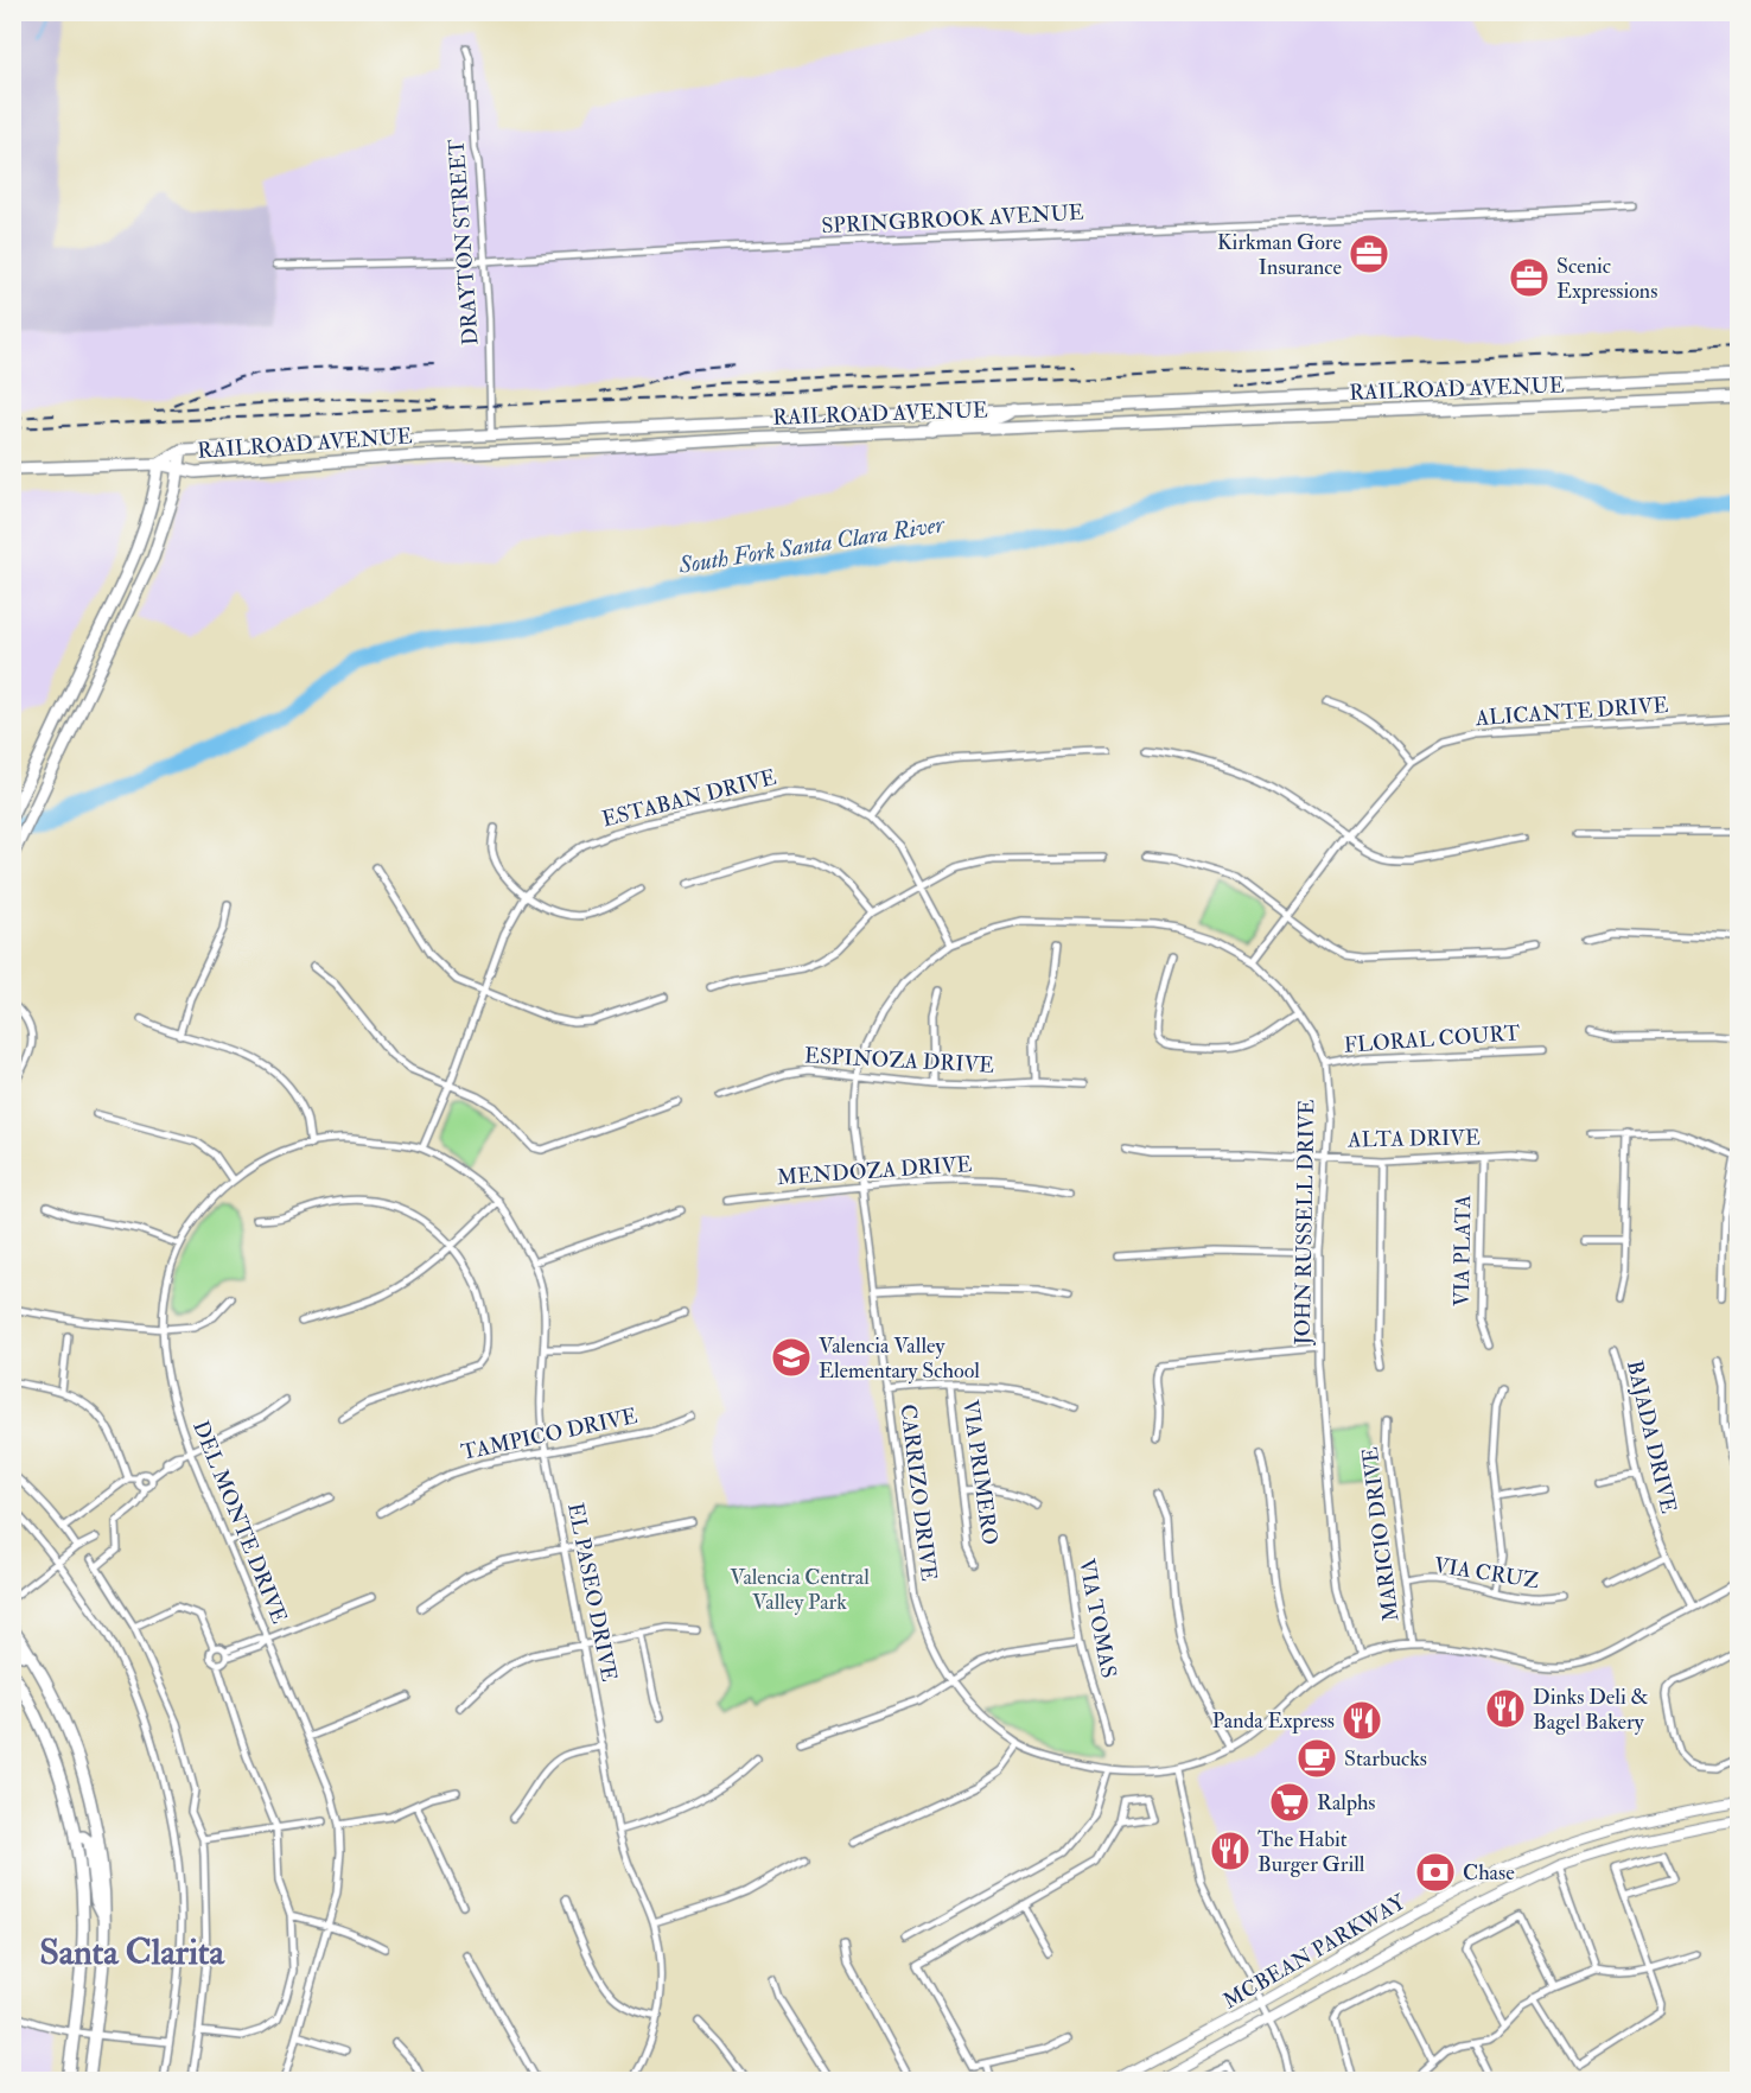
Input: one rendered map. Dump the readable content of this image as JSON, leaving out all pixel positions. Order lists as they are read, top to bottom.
{
  "streets": {
    "main road": ["RAILROAD AVENUE", "MCBEAN PARKWAY"],
    "street": [
      "SPRINGBROOK AVENUE",
      "DRAYTON STREET",
      "ALICANTE DRIVE",
      "ESTABAN DRIVE",
      "FLORAL COURT",
      "ESPINOZA DRIVE",
      "ALTA DRIVE",
      "MENDOZA DRIVE",
      "JOHN RUSSELL DRIVE",
      "VIA PLATA",
      "TAMPICO DRIVE",
      "BAJADA DRIVE",
      "VIA PRIMERO",
      "CARRIZO DRIVE",
      "DEL MONTE DRIVE",
      "MARICIO DRIVE",
      "VIA CRUZ",
      "EL PASEO DRIVE",
      "VIA TOMAS"
    ]
  },
  "crossings": [
    ["SPRINGBROOK AVENUE", "DRAYTON STREET"],
    ["DRAYTON STREET", "RAILROAD AVENUE"],
    ["ALICANTE DRIVE", "JOHN RUSSELL DRIVE"],
    ["ESTABAN DRIVE", "CARRIZO DRIVE"],
    ["ESTABAN DRIVE", "DEL MONTE DRIVE"],
    ["ESTABAN DRIVE", "EL PASEO DRIVE"],
    ["FLORAL COURT", "JOHN RUSSELL DRIVE"],
    ["ESPINOZA DRIVE", "CARRIZO DRIVE"],
    ["ALTA DRIVE", "JOHN RUSSELL DRIVE"],
    ["ALTA DRIVE", "VIA PLATA"],
    ["MENDOZA DRIVE", "CARRIZO DRIVE"],
    ["JOHN RUSSELL DRIVE", "CARRIZO DRIVE"],
    ["TAMPICO DRIVE", "EL PASEO DRIVE"],
    ["BAJADA DRIVE", "CARRIZO DRIVE"],
    ["CARRIZO DRIVE", "MARICIO DRIVE"],
    ["DEL MONTE DRIVE", "EL PASEO DRIVE"],
    ["MARICIO DRIVE", "VIA CRUZ"]
  ],
  "districts": ["Santa Clarita"],
  "water": ["South Fork Santa Clara River"],
  "parks": ["Valencia Central Valley Park"],
  "places": {
    "office": ["Kirkman Gore Insurance", "Scenic Expressions"],
    "school or university": ["Valencia Valley Elementary School"],
    "restaurant": ["Dinks Deli & Bagel Bakery", "Panda Express", "The Habit Burger Grill"],
    "cafe": ["Starbucks"],
    "supermarket": ["Ralphs"],
    "bank": ["Chase"]
  }
}
